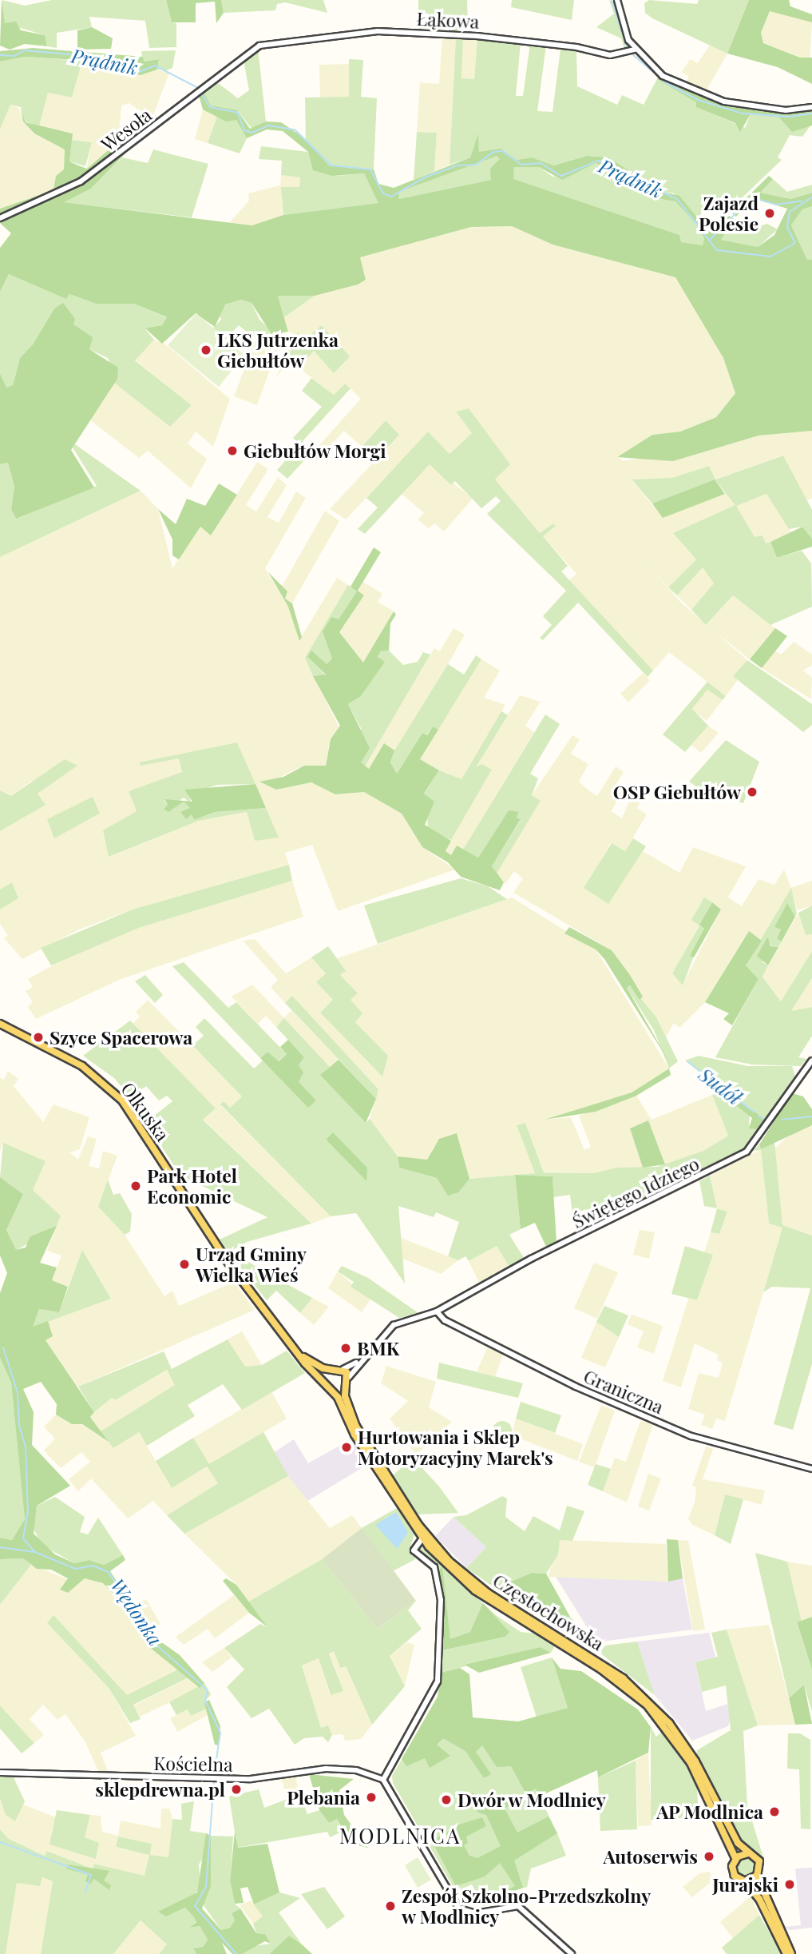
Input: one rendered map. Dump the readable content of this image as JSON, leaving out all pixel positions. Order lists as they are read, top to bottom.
{
  "streets": {
    "main road": ["Olkuska", "Częstochowska"],
    "street": [
      "Łąkowa",
      "Wesoła",
      "Świętego Idziego",
      "Graniczna",
      "Kościelna"
    ]
  },
  "crossings": [
    ["Łąkowa", "Wesoła"],
    ["Świętego Idziego", "Graniczna"],
    ["Świętego Idziego", "Częstochowska"]
  ],
  "districts": ["MODLNICA"],
  "water": ["Prądnik", "Sudół", "Wędonka"],
  "places": [
    "Zajazd Polesie",
    "LKS Jutrzenka Giebułtów",
    "Giebułtów Morgi",
    "OSP Giebułtów",
    "Szyce Spacerowa",
    "Park Hotel Economic",
    "Urząd Gminy Wielka Wieś",
    "BMK",
    "Hurtowania i Sklep Motoryzacyjny Marek's",
    "sklepdrewna.pl",
    "Plebania",
    "Dwór w Modlnicy",
    "AP Modlnica",
    "Autoserwis",
    "Jurajski",
    "Zespół Szkolno-Przedszkolny w Modlnicy"
  ]
}
